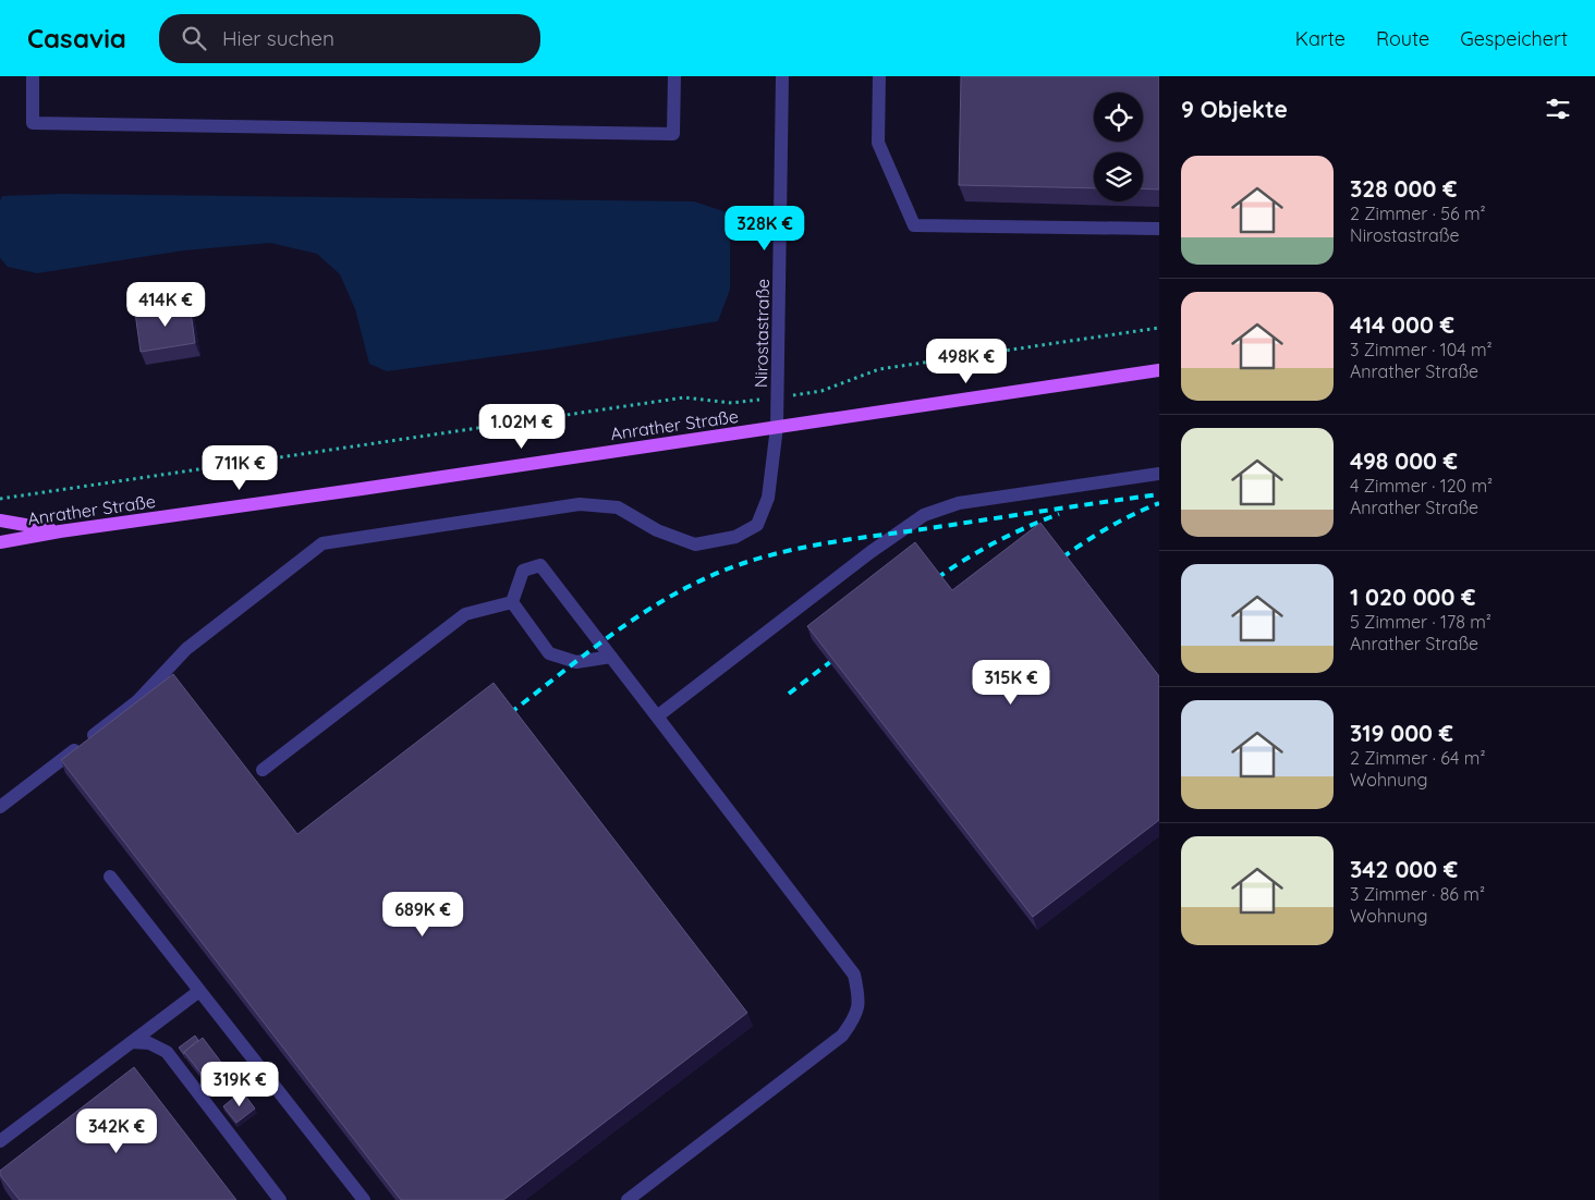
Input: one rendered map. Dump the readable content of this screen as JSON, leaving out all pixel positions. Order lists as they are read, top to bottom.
{
  "streets": {
    "main road": ["Anrather Straße"],
    "street": ["Nirostastraße"]
  },
  "crossings": [
    ["Nirostastraße", "Anrather Straße"]
  ],
  "page": {
    "header": "Casavia",
    "search": "Hier suchen",
    "nav": ["Karte", "Route", "Gespeichert"],
    "heading": "9 Objekte",
    "list": [
      {
        "name": "328 000 €",
        "note": "2 Zimmer · 56 m² · Nirostastraße"
      },
      {
        "name": "414 000 €",
        "note": "3 Zimmer · 104 m² · Anrather Straße"
      },
      {
        "name": "498 000 €",
        "note": "4 Zimmer · 120 m² · Anrather Straße"
      },
      {
        "name": "1 020 000 €",
        "note": "5 Zimmer · 178 m² · Anrather Straße"
      },
      {
        "name": "319 000 €",
        "note": "2 Zimmer · 64 m² · Wohnung"
      },
      {
        "name": "342 000 €",
        "note": "3 Zimmer · 86 m² · Wohnung"
      }
    ],
    "price": [
      "328K €",
      "414K €",
      "498K €",
      "1.02M €",
      "711K €",
      "315K €",
      "689K €",
      "319K €",
      "342K €"
    ]
  }
}
